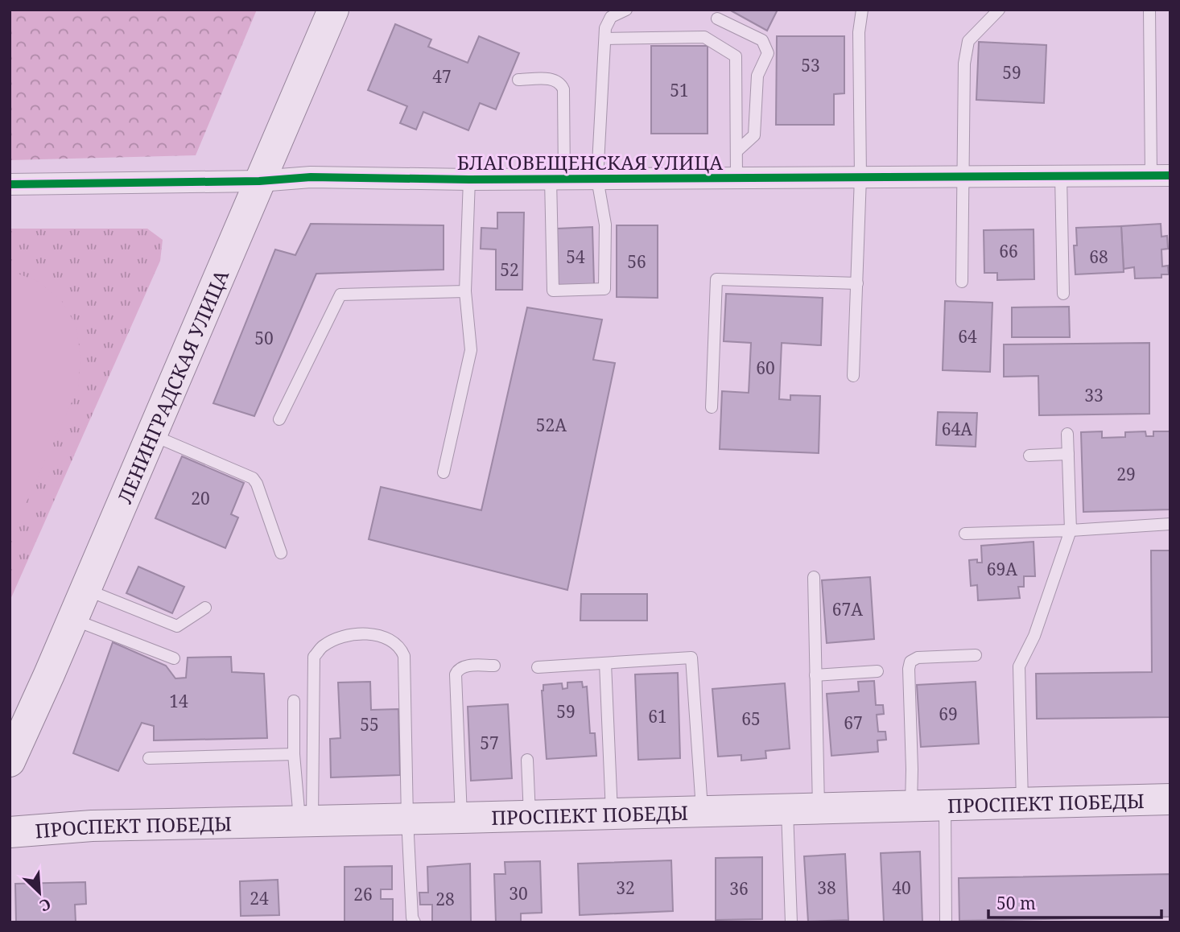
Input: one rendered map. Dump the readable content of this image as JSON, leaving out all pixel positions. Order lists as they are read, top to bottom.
{
  "streets": {
    "main road": ["ЛЕНИНГРАДСКАЯ УЛИЦА", "ПРОСПЕКТ ПОБЕДЫ"],
    "street": ["БЛАГОВЕЩЕНСКАЯ УЛИЦА"]
  },
  "crossings": [
    ["БЛАГОВЕЩЕНСКАЯ УЛИЦА", "ЛЕНИНГРАДСКАЯ УЛИЦА"]
  ],
  "house_numbers": [
    "53",
    "59",
    "47",
    "51",
    "66",
    "54",
    "68",
    "56",
    "52",
    "64",
    "50",
    "60",
    "33",
    "52А",
    "64А",
    "29",
    "20",
    "69А",
    "67А",
    "14",
    "59",
    "69",
    "61",
    "65",
    "67",
    "55",
    "57",
    "32",
    "38",
    "40",
    "36",
    "30",
    "26",
    "24",
    "28"
  ],
  "scale_bar": "50 m",
  "north": "bottom right"
}
